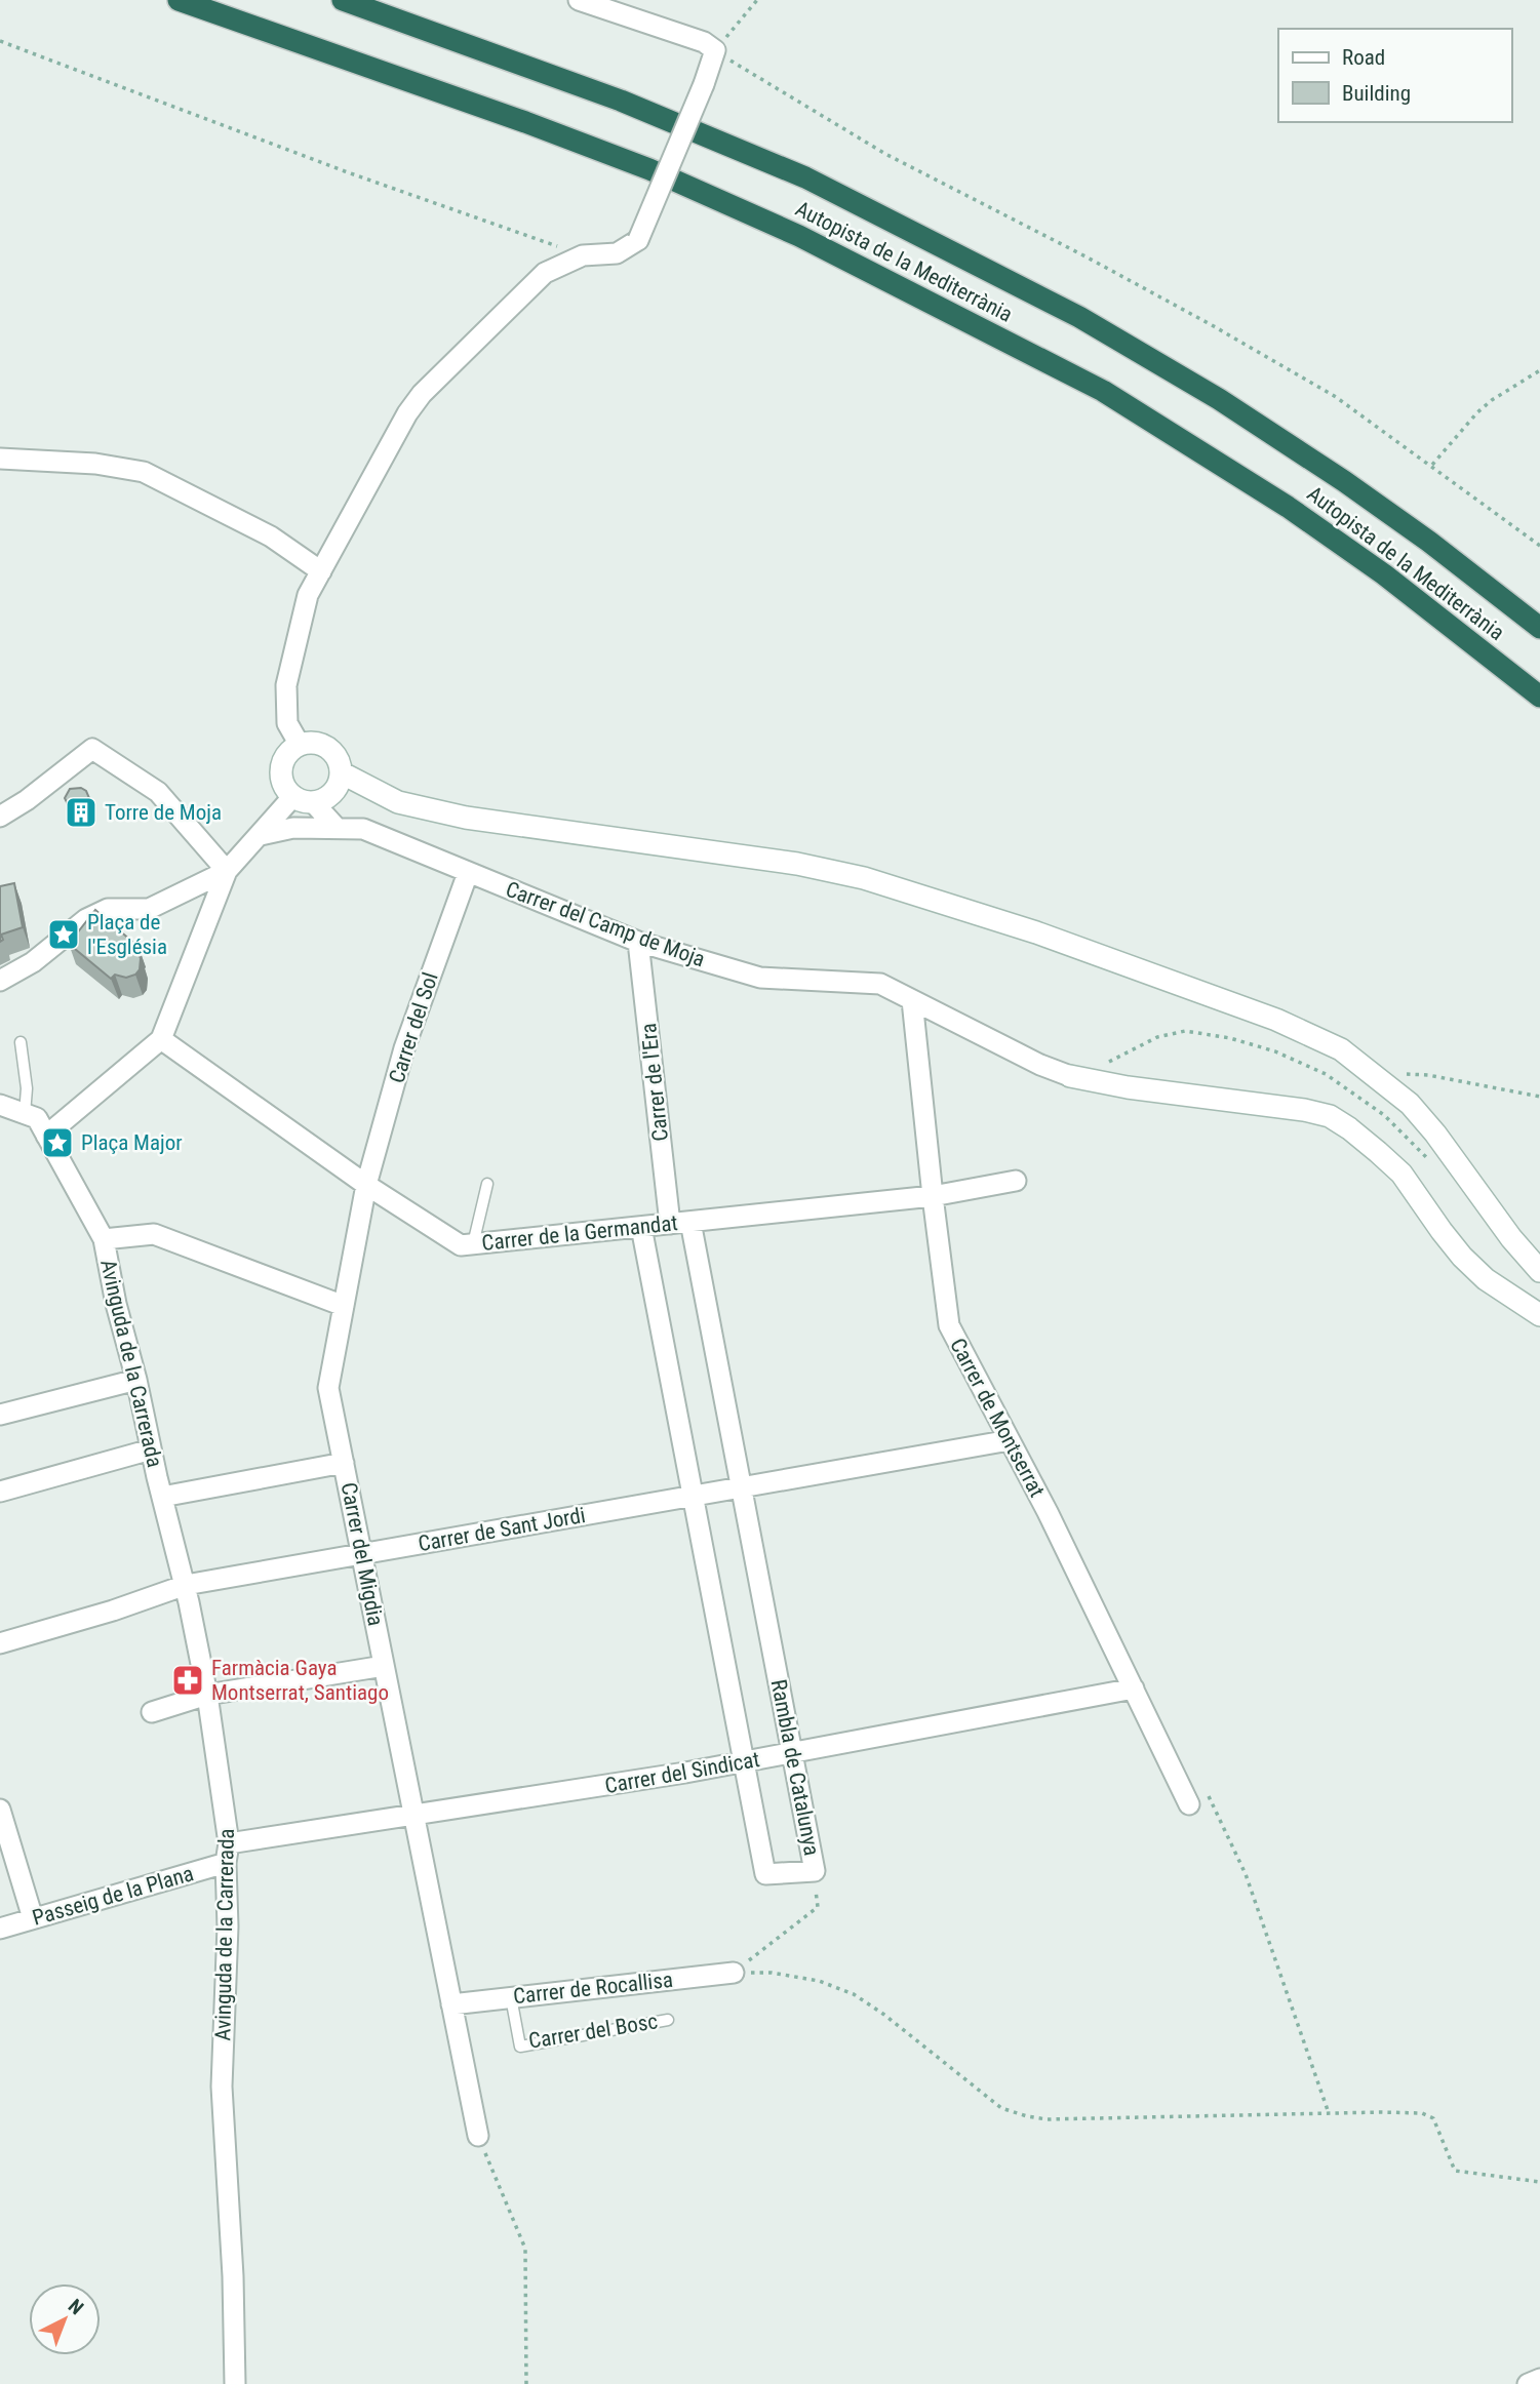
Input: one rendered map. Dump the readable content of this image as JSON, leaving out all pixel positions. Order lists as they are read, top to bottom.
{
  "streets": {
    "highway": ["Autopista de la Mediterrània"],
    "street": [
      "Carrer del Camp de Moja",
      "Carrer del Sol",
      "Carrer de l'Era",
      "Carrer de la Germandat",
      "Avinguda de la Carrerada",
      "Carrer de Montserrat",
      "Carrer de Sant Jordi",
      "Carrer del Migdia",
      "Rambla de Catalunya",
      "Carrer del Sindicat",
      "Passeig de la Plana",
      "Carrer de Rocallisa"
    ],
    "lane": ["Carrer del Bosc"]
  },
  "crossings": [
    ["Carrer del Camp de Moja", "Carrer del Sol"],
    ["Carrer del Camp de Moja", "Carrer de l'Era"],
    ["Carrer del Camp de Moja", "Carrer de Montserrat"],
    ["Carrer del Sol", "Carrer de la Germandat"],
    ["Carrer del Sol", "Carrer del Migdia"],
    ["Carrer de l'Era", "Carrer de la Germandat"],
    ["Carrer de la Germandat", "Carrer de Montserrat"],
    ["Carrer de la Germandat", "Carrer del Migdia"],
    ["Carrer de la Germandat", "Rambla de Catalunya"],
    ["Avinguda de la Carrerada", "Carrer de Sant Jordi"],
    ["Avinguda de la Carrerada", "Carrer del Sindicat"],
    ["Avinguda de la Carrerada", "Passeig de la Plana"],
    ["Carrer de Montserrat", "Carrer de Sant Jordi"],
    ["Carrer de Montserrat", "Carrer del Sindicat"],
    ["Carrer de Sant Jordi", "Carrer del Migdia"],
    ["Carrer de Sant Jordi", "Rambla de Catalunya"],
    ["Carrer del Migdia", "Carrer del Sindicat"],
    ["Carrer del Migdia", "Carrer de Rocallisa"],
    ["Rambla de Catalunya", "Carrer del Sindicat"],
    ["Carrer del Sindicat", "Passeig de la Plana"],
    ["Carrer de Rocallisa", "Carrer del Bosc"]
  ],
  "places": {
    "building": ["Torre de Moja"],
    "place": ["Plaça de l'Església", "Plaça Major"],
    "pharmacy": ["Farmàcia Gaya Montserrat, Santiago"]
  },
  "legend": ["Road", "Building"],
  "north": "top right"
}
